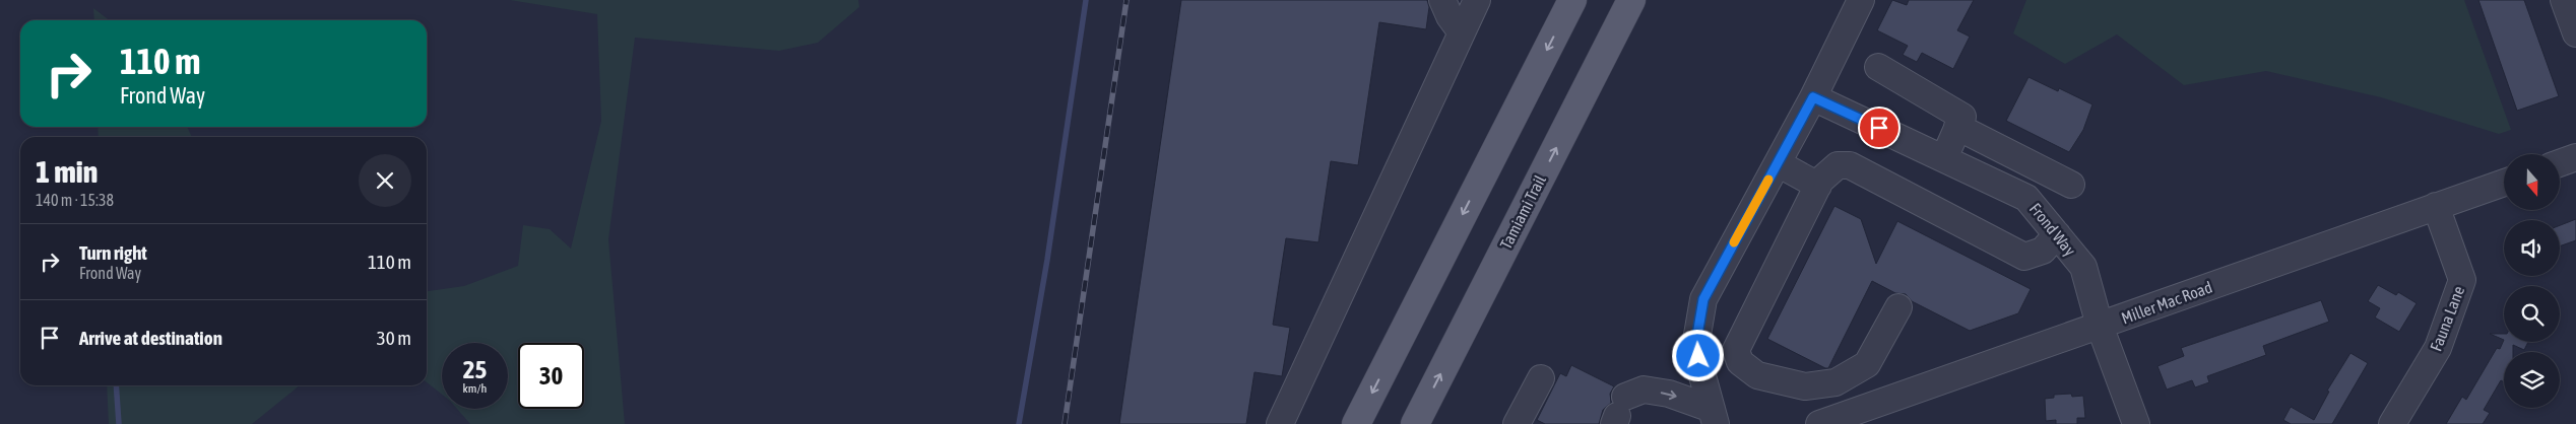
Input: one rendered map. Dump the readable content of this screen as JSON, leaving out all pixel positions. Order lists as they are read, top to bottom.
{
  "streets": {
    "main road": ["Tamiami Trail"],
    "street": ["Frond Way", "Miller Mac Road", "Fauna Lane"]
  },
  "crossings": [
    ["Frond Way", "Miller Mac Road"],
    ["Miller Mac Road", "Fauna Lane"]
  ],
  "north": "bottom",
  "page": {
    "turn": ["110 m", "Frond Way"],
    "heading": ["1 min", "140 m · 15:38"],
    "list": [
      {
        "name": "Turn right",
        "note": "Frond Way",
        "value": "110 m"
      },
      {
        "name": "Arrive at destination",
        "value": "30 m"
      }
    ],
    "speed": "25 km/h",
    "limit": "30"
  }
}
